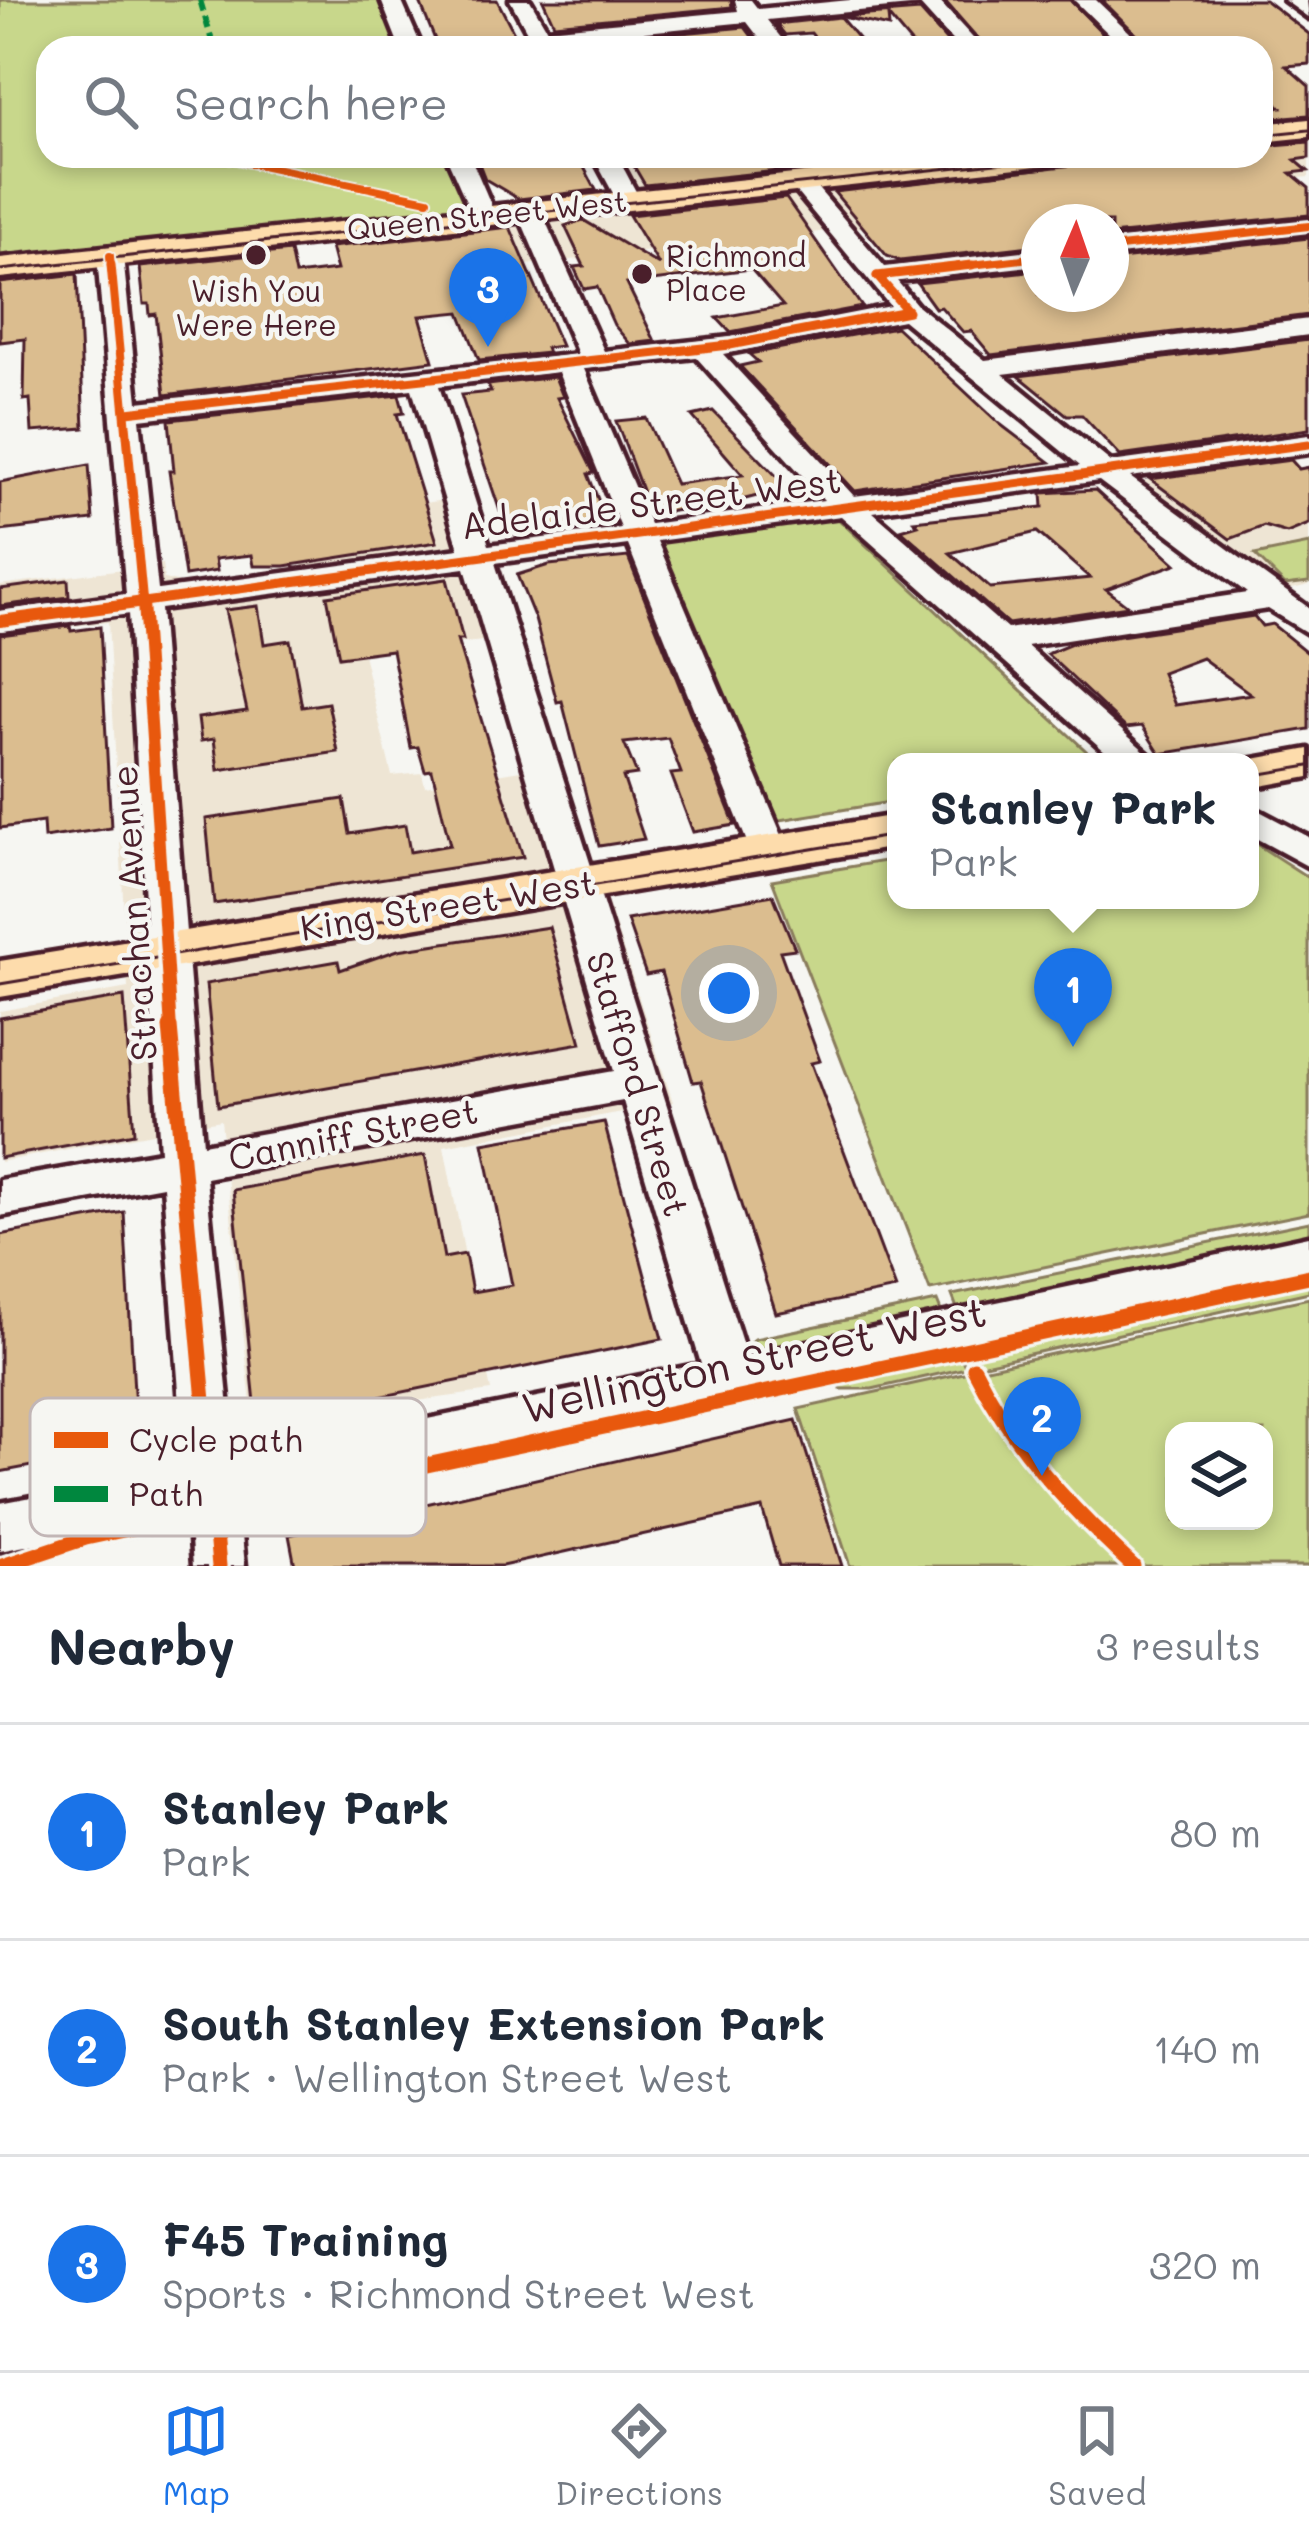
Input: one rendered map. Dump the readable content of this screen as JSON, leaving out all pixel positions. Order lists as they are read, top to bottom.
{
  "streets": {
    "main road": ["Queen Street West", "King Street West"],
    "street": [
      "Adelaide Street West",
      "Strachan Avenue",
      "Stafford Street",
      "Canniff Street",
      "Wellington Street West"
    ]
  },
  "crossings": [
    ["Queen Street West", "Strachan Avenue"],
    ["Adelaide Street West", "Strachan Avenue"],
    ["Adelaide Street West", "Stafford Street"],
    ["King Street West", "Strachan Avenue"],
    ["King Street West", "Stafford Street"],
    ["Strachan Avenue", "Canniff Street"],
    ["Stafford Street", "Canniff Street"],
    ["Stafford Street", "Wellington Street West"]
  ],
  "places": ["Wish You Were Here", "Richmond Place"],
  "legend": ["Cycle path", "Path"],
  "north": "top",
  "page": {
    "search": "Search here",
    "pins": ["3", "1", "2"],
    "popup": ["Stanley Park", "Park"],
    "heading": ["Nearby", "3 results"],
    "list": [
      {
        "mark": "1",
        "name": "Stanley Park",
        "note": "Park",
        "value": "80 m"
      },
      {
        "mark": "2",
        "name": "South Stanley Extension Park",
        "note": "Park · Wellington Street West",
        "value": "140 m"
      },
      {
        "mark": "3",
        "name": "F45 Training",
        "note": "Sports · Richmond Street West",
        "value": "320 m"
      }
    ],
    "nav": ["Map", "Directions", "Saved"]
  }
}
